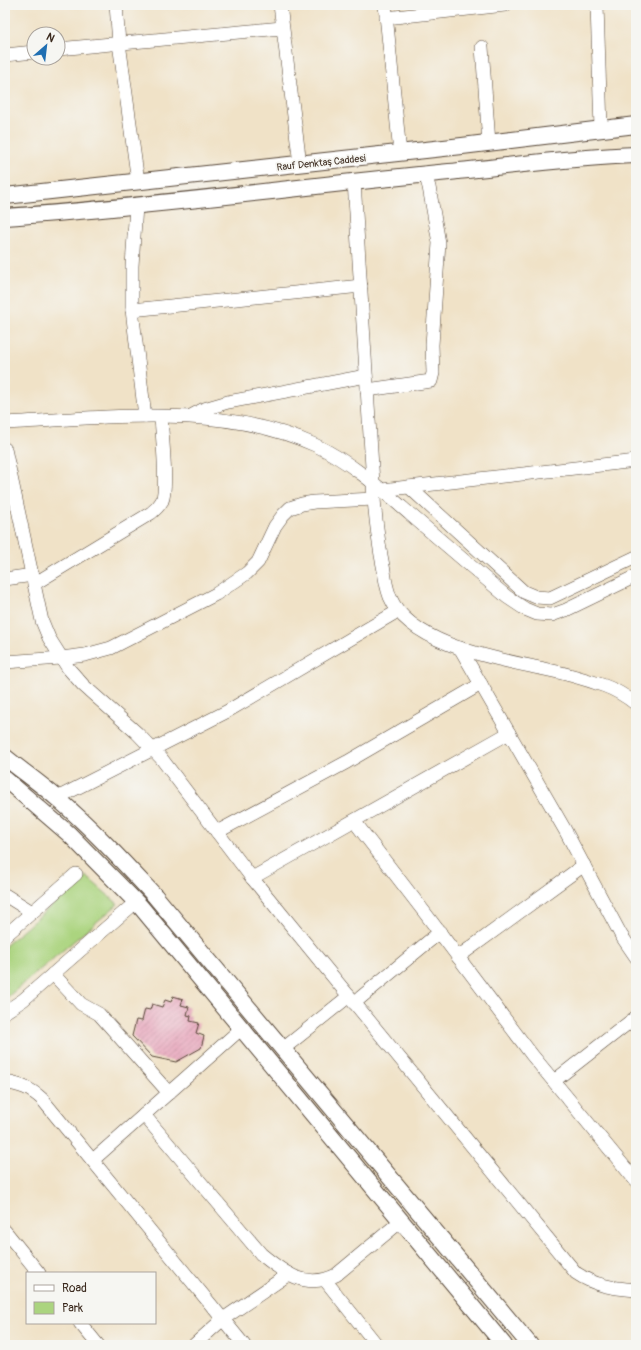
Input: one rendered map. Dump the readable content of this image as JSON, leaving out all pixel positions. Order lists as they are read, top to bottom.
{
  "streets": {
    "main road": ["Rauf Denktaş Caddesi"]
  },
  "legend": ["Road", "Park"],
  "north": "top right"
}
